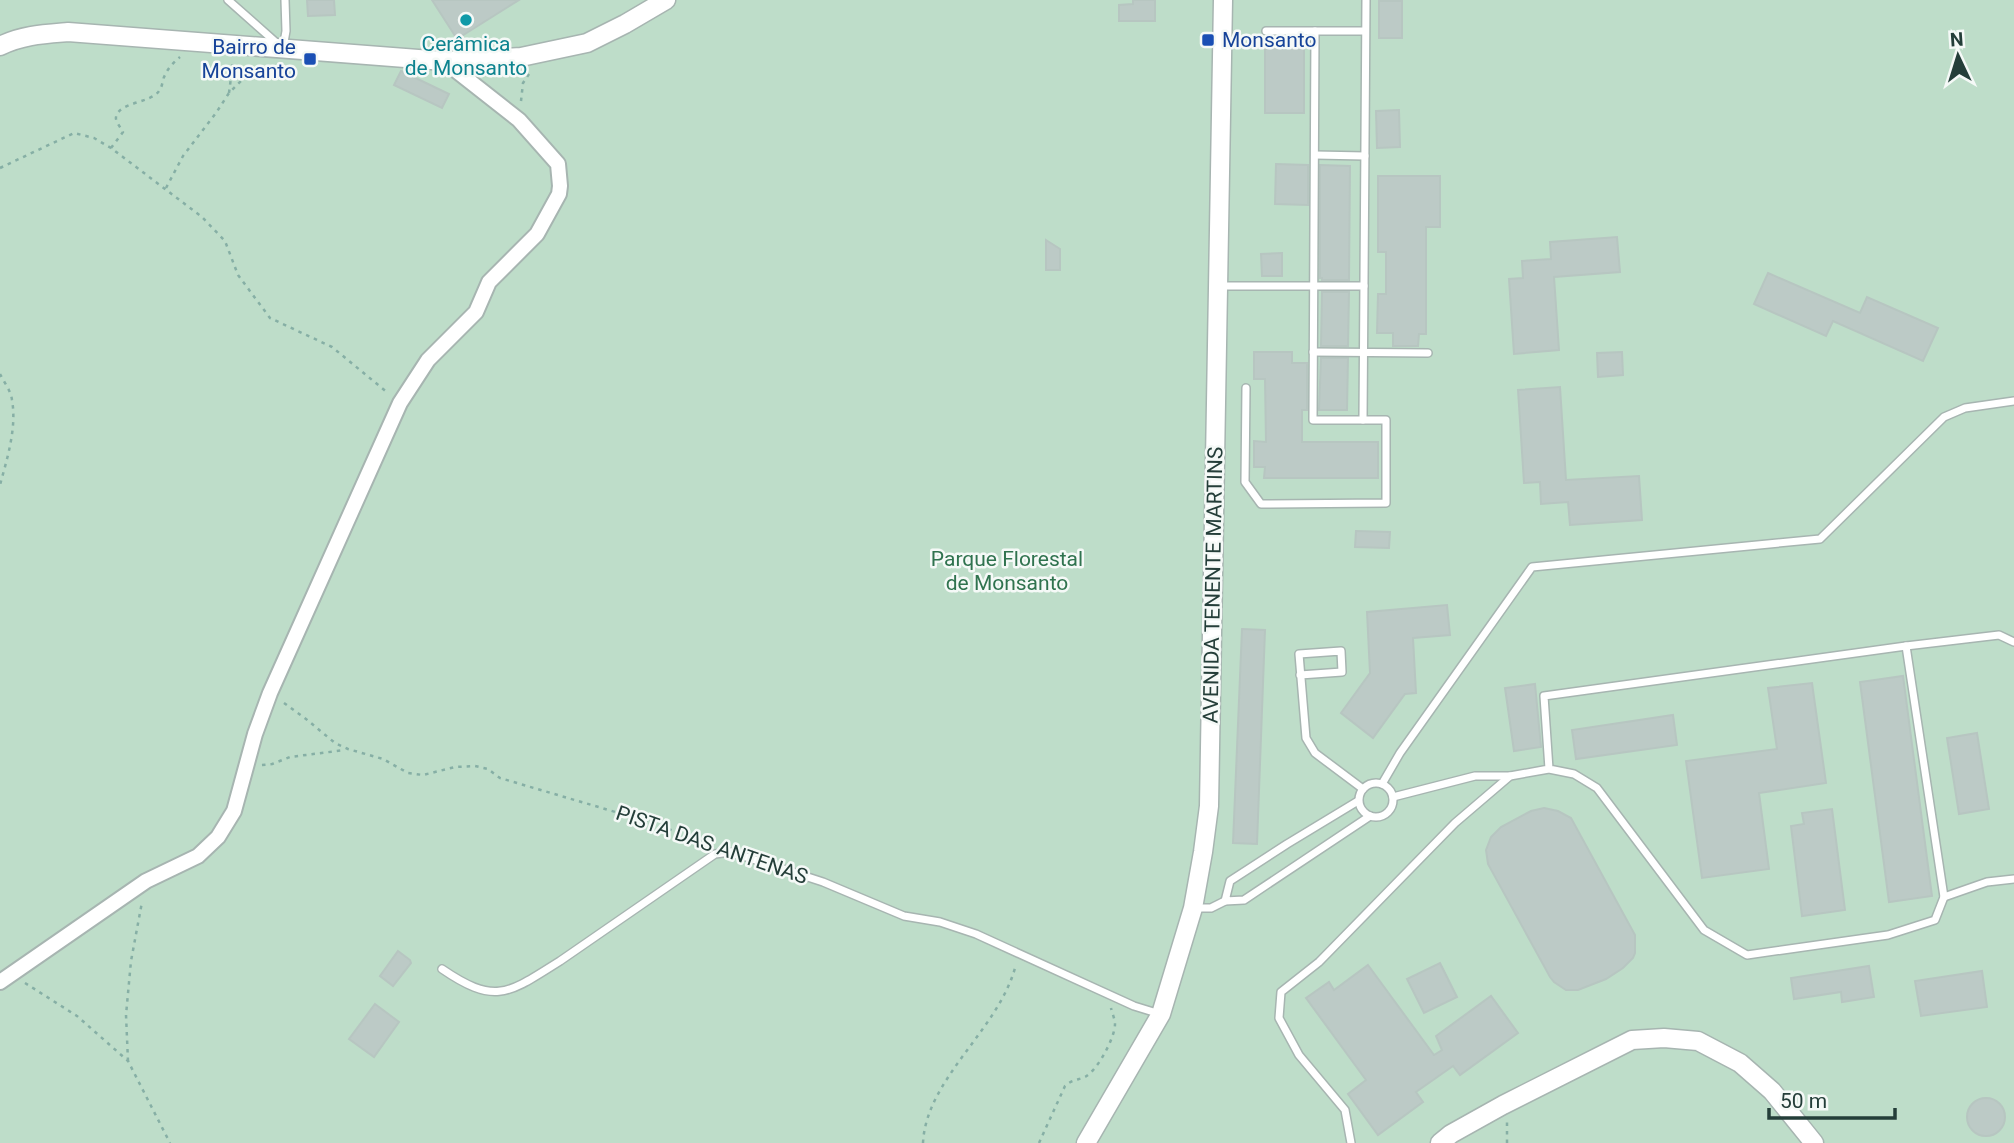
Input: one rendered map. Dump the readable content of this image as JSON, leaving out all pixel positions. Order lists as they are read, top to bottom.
{
  "streets": {
    "street": ["AVENIDA TENENTE MARTINS"],
    "lane": ["PISTA DAS ANTENAS"]
  },
  "crossings": [
    ["AVENIDA TENENTE MARTINS", "PISTA DAS ANTENAS"]
  ],
  "parks": ["Parque Florestal de Monsanto"],
  "places": {
    "other": ["Cerâmica de Monsanto"],
    "transit": ["Monsanto", "Bairro de Monsanto"]
  },
  "scale_bar": "50 m",
  "north": "top"
}
